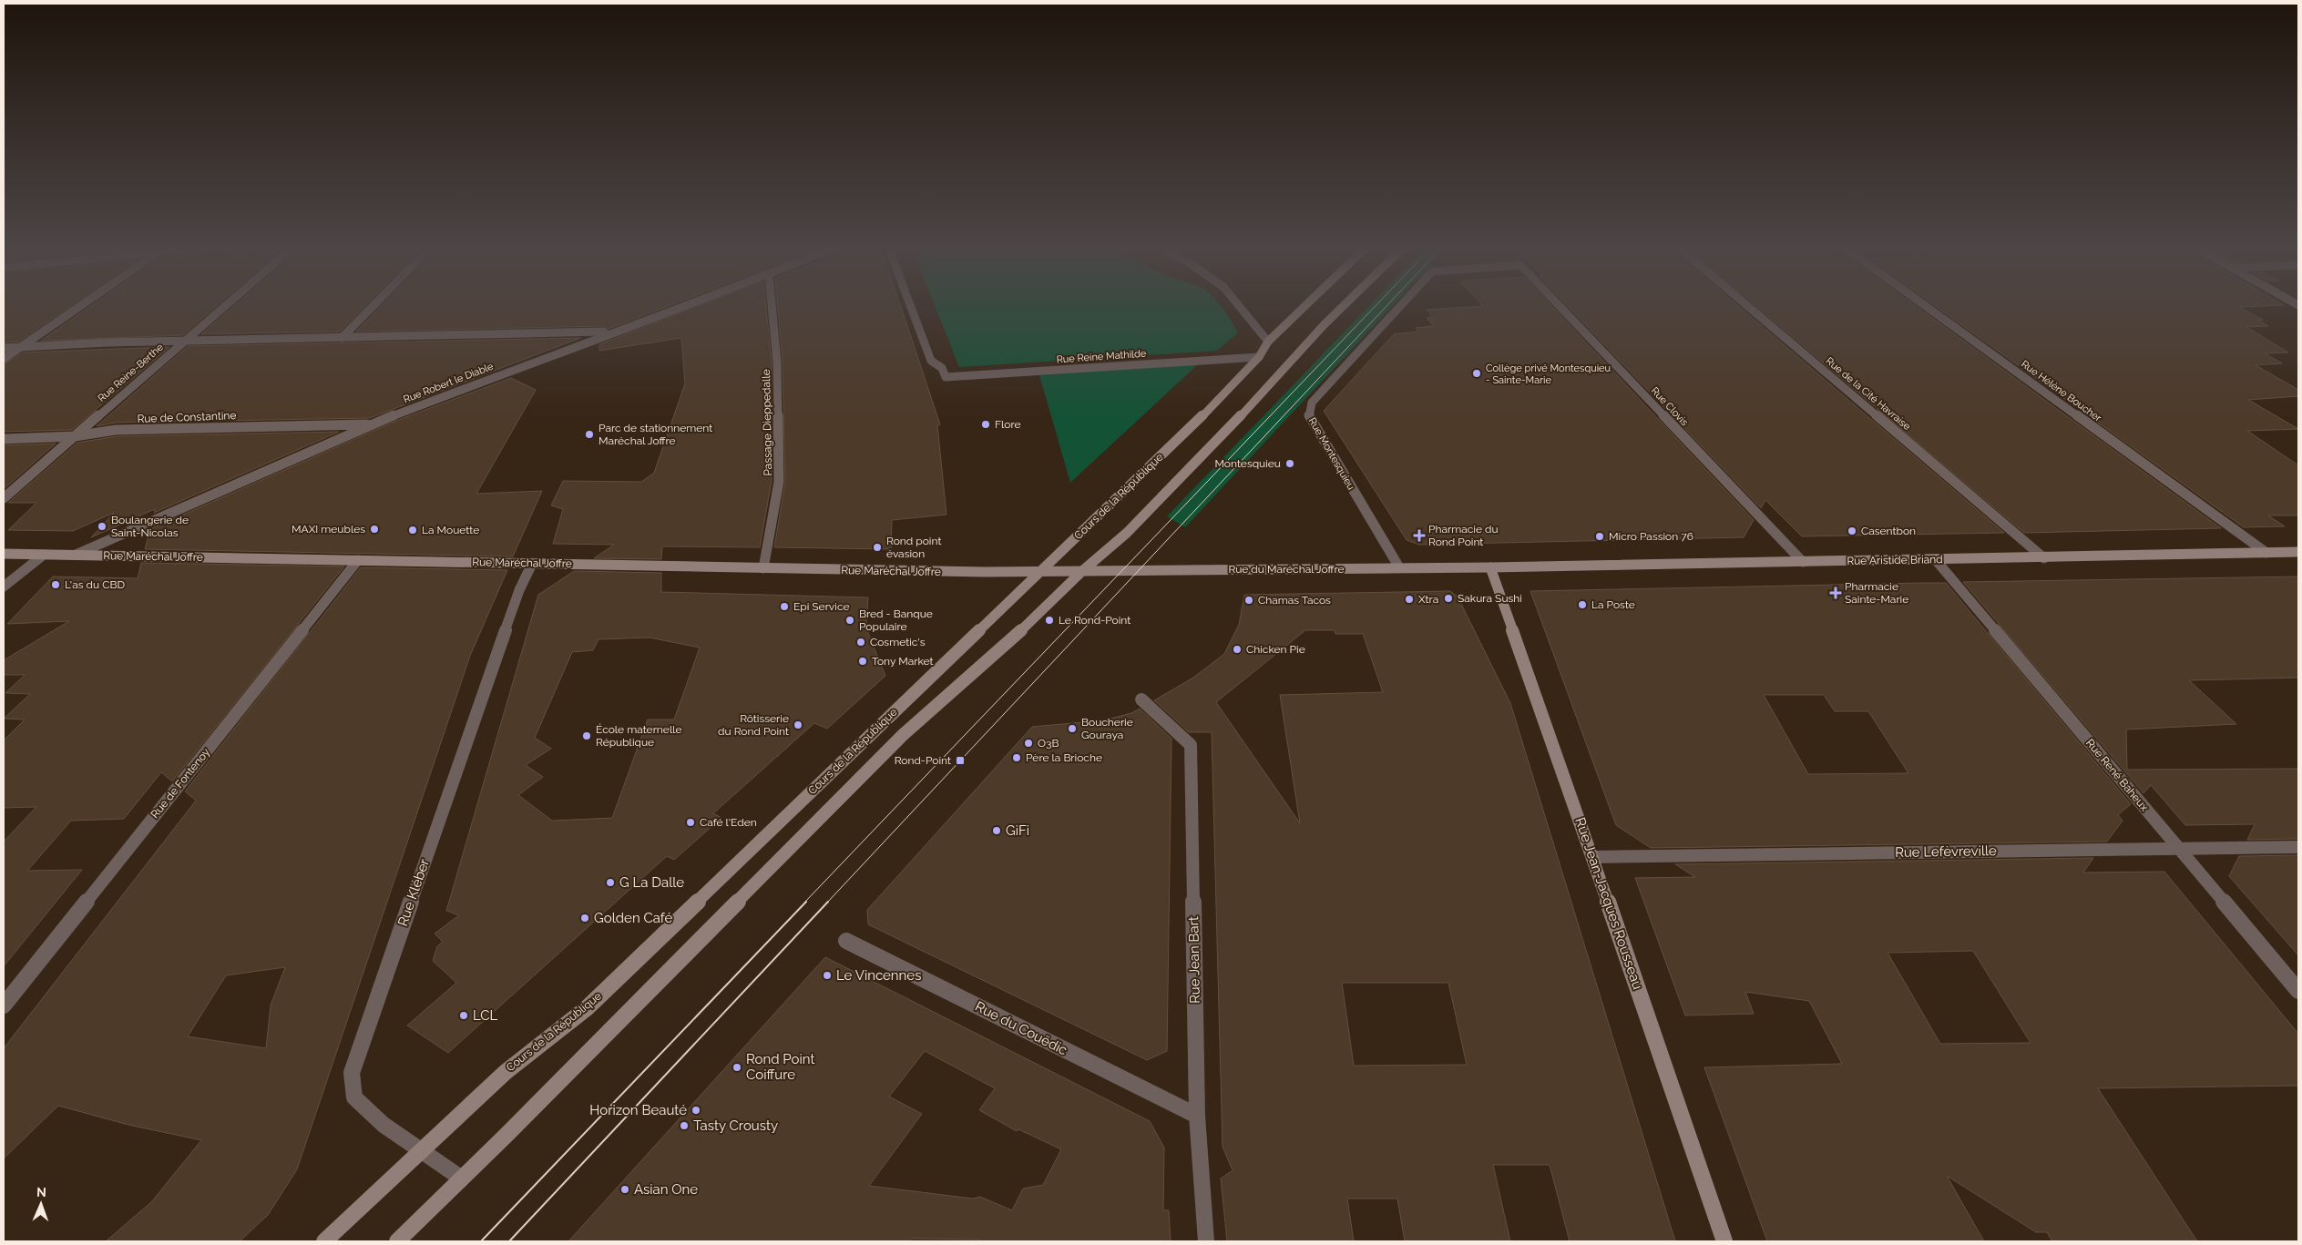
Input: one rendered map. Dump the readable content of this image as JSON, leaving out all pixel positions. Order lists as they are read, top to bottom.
{
  "streets": {
    "main road": [
      "Cours de la République",
      "Rue Maréchal Joffre",
      "Rue Aristide Briand",
      "Rue du Maréchal Joffre",
      "Rue Jean-Jacques Rousseau"
    ],
    "street": [
      "Rue Reine Mathilde",
      "Rue Reine-Berthe",
      "Rue Robert le Diable",
      "Rue Hélène Boucher",
      "Rue de la Cité Havraise",
      "Rue Clovis",
      "Rue de Constantine",
      "Passage Dieppedalle",
      "Rue Montesquieu",
      "Rue René Baheux",
      "Rue de Fontenoy",
      "Rue Lefèvreville",
      "Rue Kléber",
      "Rue Jean Bart",
      "Rue du Couëdic"
    ]
  },
  "crossings": [
    ["Rue Reine Mathilde", "Cours de la République"],
    ["Rue Reine-Berthe", "Rue de Constantine"],
    ["Rue Robert le Diable", "Rue de Constantine"],
    ["Rue Robert le Diable", "Rue Maréchal Joffre"],
    ["Rue Hélène Boucher", "Rue Aristide Briand"],
    ["Rue de la Cité Havraise", "Rue Aristide Briand"],
    ["Rue Clovis", "Rue Aristide Briand"],
    ["Passage Dieppedalle", "Rue Maréchal Joffre"],
    ["Rue Montesquieu", "Rue du Maréchal Joffre"],
    ["Cours de la République", "Rue Maréchal Joffre"],
    ["Cours de la République", "Rue du Maréchal Joffre"],
    ["Cours de la République", "Rue Kléber"],
    ["Rue Maréchal Joffre", "Rue du Maréchal Joffre"],
    ["Rue Maréchal Joffre", "Rue de Fontenoy"],
    ["Rue Maréchal Joffre", "Rue Kléber"],
    ["Rue Aristide Briand", "Rue du Maréchal Joffre"],
    ["Rue Aristide Briand", "Rue René Baheux"],
    ["Rue Aristide Briand", "Rue Jean-Jacques Rousseau"],
    ["Rue du Maréchal Joffre", "Rue Jean-Jacques Rousseau"],
    ["Rue René Baheux", "Rue Lefèvreville"],
    ["Rue Lefèvreville", "Rue Jean-Jacques Rousseau"],
    ["Rue Jean Bart", "Rue du Couëdic"]
  ],
  "places": {
    "other": [
      "Collège privé Montesquieu - Sainte-Marie",
      "Flore",
      "Parc de stationnement Maréchal Joffre",
      "Montesquieu",
      "Boulangerie de Saint-Nicolas",
      "MAXI meubles",
      "La Mouette",
      "Casentbon",
      "Micro Passion 76",
      "Rond point évasion",
      "L'as du CBD",
      "Sakura Sushi",
      "Xtra",
      "Chamas Tacos",
      "La Poste",
      "Epi Service",
      "Bred - Banque Populaire",
      "Le Rond-Point",
      "Cosmetic's",
      "Chicken Pie",
      "Tony Market",
      "Rôtisserie du Rond Point",
      "Boucherie Gouraya",
      "École maternelle République",
      "O3B",
      "Père la Brioche",
      "Café l'Eden",
      "GiFi",
      "G La Dalle",
      "Golden Café",
      "Le Vincennes",
      "LCL",
      "Rond Point Coiffure",
      "Horizon Beauté",
      "Tasty Crousty",
      "Asian One"
    ],
    "health": ["Pharmacie du Rond Point", "Pharmacie Sainte-Marie"],
    "transit": ["Rond-Point"]
  },
  "north": "top"
}
